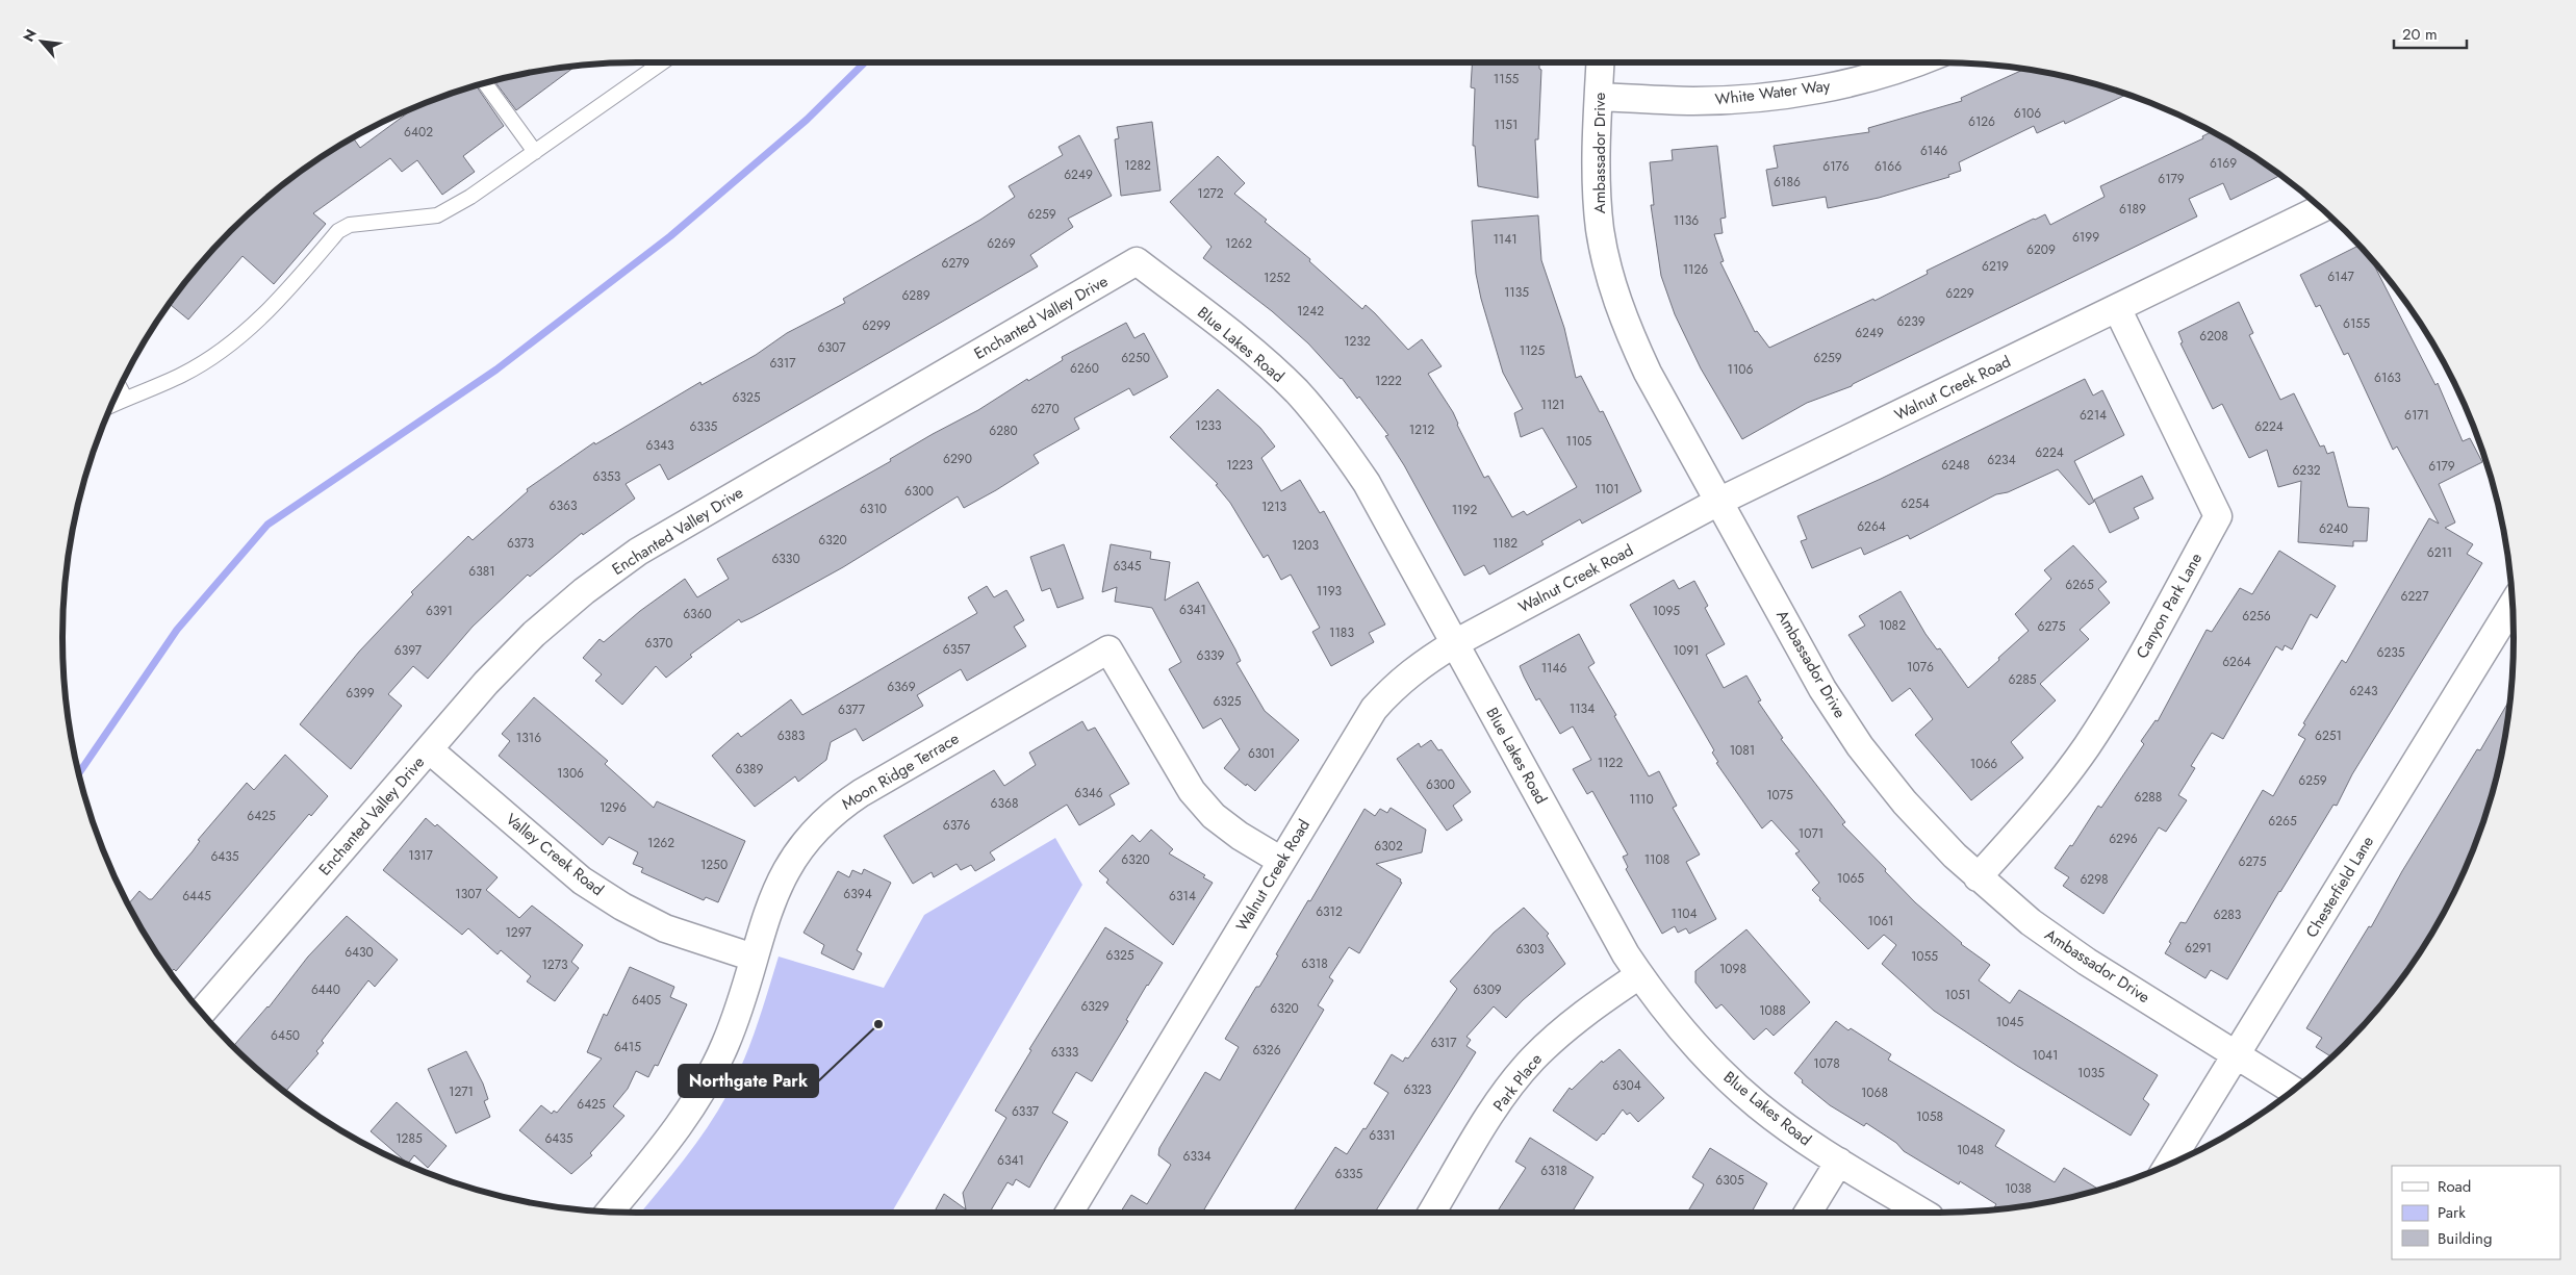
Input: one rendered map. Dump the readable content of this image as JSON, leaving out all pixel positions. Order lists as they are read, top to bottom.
{
  "streets": {
    "street": [
      "White Water Way",
      "Ambassador Drive",
      "Enchanted Valley Drive",
      "Blue Lakes Road",
      "Walnut Creek Road",
      "Canyon Park Lane",
      "Moon Ridge Terrace",
      "Valley Creek Road",
      "Chesterfield Lane",
      "Park Place"
    ]
  },
  "crossings": [
    ["White Water Way", "Ambassador Drive"],
    ["Ambassador Drive", "Walnut Creek Road"],
    ["Ambassador Drive", "Canyon Park Lane"],
    ["Ambassador Drive", "Chesterfield Lane"],
    ["Enchanted Valley Drive", "Blue Lakes Road"],
    ["Enchanted Valley Drive", "Valley Creek Road"],
    ["Blue Lakes Road", "Walnut Creek Road"],
    ["Blue Lakes Road", "Park Place"],
    ["Walnut Creek Road", "Canyon Park Lane"],
    ["Walnut Creek Road", "Moon Ridge Terrace"],
    ["Moon Ridge Terrace", "Valley Creek Road"]
  ],
  "places": ["Northgate Park"],
  "house_numbers": [
    "1155",
    "6106",
    "6126",
    "1151",
    "6402",
    "6146",
    "6169",
    "1282",
    "6176",
    "6166",
    "6249",
    "6179",
    "6186",
    "1272",
    "6189",
    "6259",
    "1136",
    "6199",
    "1141",
    "6269",
    "1262",
    "6209",
    "6279",
    "6219",
    "1126",
    "6147",
    "1252",
    "1135",
    "6229",
    "6289",
    "1242",
    "6239",
    "6155",
    "6299",
    "6249",
    "6208",
    "1232",
    "6307",
    "1125",
    "6250",
    "6259",
    "6317",
    "6260",
    "1106",
    "6163",
    "1222",
    "6325",
    "1121",
    "6270",
    "6214",
    "6171",
    "1233",
    "6335",
    "6224",
    "1212",
    "6280",
    "1105",
    "6343",
    "6224",
    "6290",
    "6234",
    "1223",
    "6248",
    "6179",
    "6232",
    "6353",
    "1101",
    "6300",
    "6254",
    "6363",
    "1213",
    "6310",
    "1192",
    "6264",
    "6240",
    "6320",
    "6373",
    "1182",
    "1203",
    "6211",
    "6330",
    "6345",
    "6381",
    "6265",
    "1193",
    "6227",
    "6341",
    "6391",
    "1095",
    "6360",
    "6256",
    "1082",
    "6275",
    "1183",
    "6370",
    "6357",
    "6397",
    "1091",
    "6235",
    "6339",
    "6264",
    "1076",
    "1146",
    "6285",
    "6369",
    "6243",
    "6399",
    "6325",
    "1134",
    "6377",
    "6383",
    "6251",
    "1316",
    "1081",
    "6301",
    "1122",
    "1066",
    "6389",
    "1306",
    "6259",
    "6300",
    "6346",
    "1075",
    "6288",
    "1110",
    "6368",
    "1296",
    "6425",
    "6265",
    "6376",
    "1071",
    "6296",
    "1262",
    "6302",
    "1317",
    "6435",
    "6320",
    "1108",
    "6275",
    "1250",
    "1065",
    "6298",
    "1307",
    "6394",
    "6445",
    "6314",
    "6312",
    "1104",
    "6283",
    "1061",
    "1297",
    "6291",
    "6303",
    "6430",
    "6325",
    "1055",
    "6318",
    "1273",
    "1098",
    "6440",
    "6309",
    "1051",
    "6405",
    "6329",
    "6320",
    "1088",
    "1045",
    "6450",
    "6317",
    "6415",
    "6326",
    "6333",
    "1041",
    "1078",
    "1035",
    "6304",
    "6323",
    "1271",
    "1068",
    "6425",
    "6337",
    "1058",
    "6331",
    "1285",
    "6435",
    "1048",
    "6334",
    "6341",
    "6318",
    "6335",
    "6305",
    "1038"
  ],
  "legend": ["Road", "Park", "Building"],
  "scale_bar": "20 m",
  "north": "top left"
}
